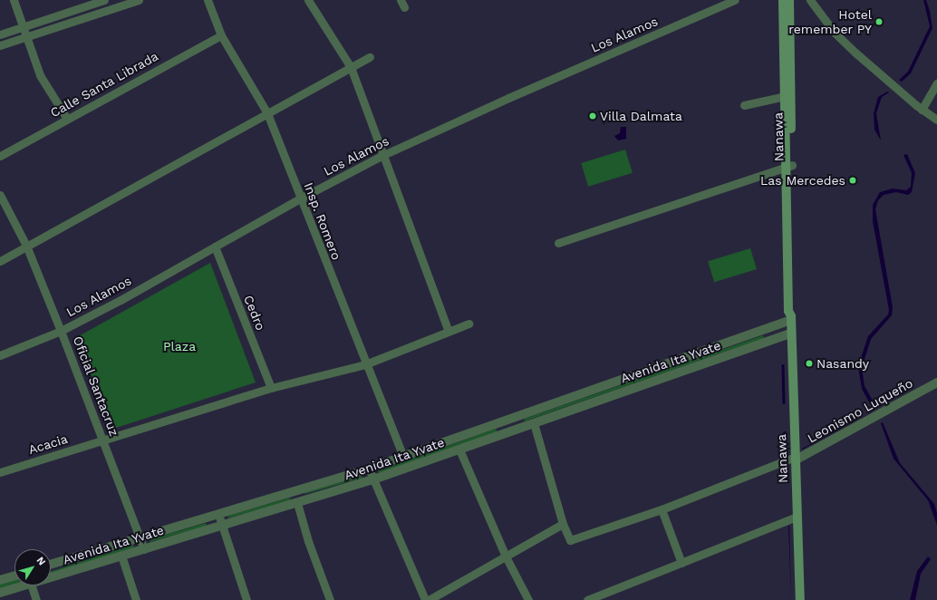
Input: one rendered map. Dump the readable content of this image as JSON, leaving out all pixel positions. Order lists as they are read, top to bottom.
{
  "streets": {
    "main road": ["Nanawa"],
    "street": [
      "Los Alamos",
      "Calle Santa Librada",
      "Insp. Romero",
      "Cedro",
      "Avenida Ita Yvate",
      "Oficial Santacruz",
      "Leonismo Luqueño",
      "Acacia"
    ]
  },
  "crossings": [
    ["Los Alamos", "Insp. Romero"],
    ["Los Alamos", "Cedro"],
    ["Los Alamos", "Oficial Santacruz"],
    ["Calle Santa Librada", "Insp. Romero"],
    ["Nanawa", "Avenida Ita Yvate"],
    ["Nanawa", "Leonismo Luqueño"],
    ["Insp. Romero", "Avenida Ita Yvate"],
    ["Insp. Romero", "Acacia"],
    ["Cedro", "Acacia"],
    ["Avenida Ita Yvate", "Oficial Santacruz"],
    ["Oficial Santacruz", "Acacia"]
  ],
  "parks": ["Plaza"],
  "places": [
    "Hotel remember PY",
    "Villa Dalmata",
    "Las Mercedes",
    "Nasandy"
  ],
  "north": "top right"
}
